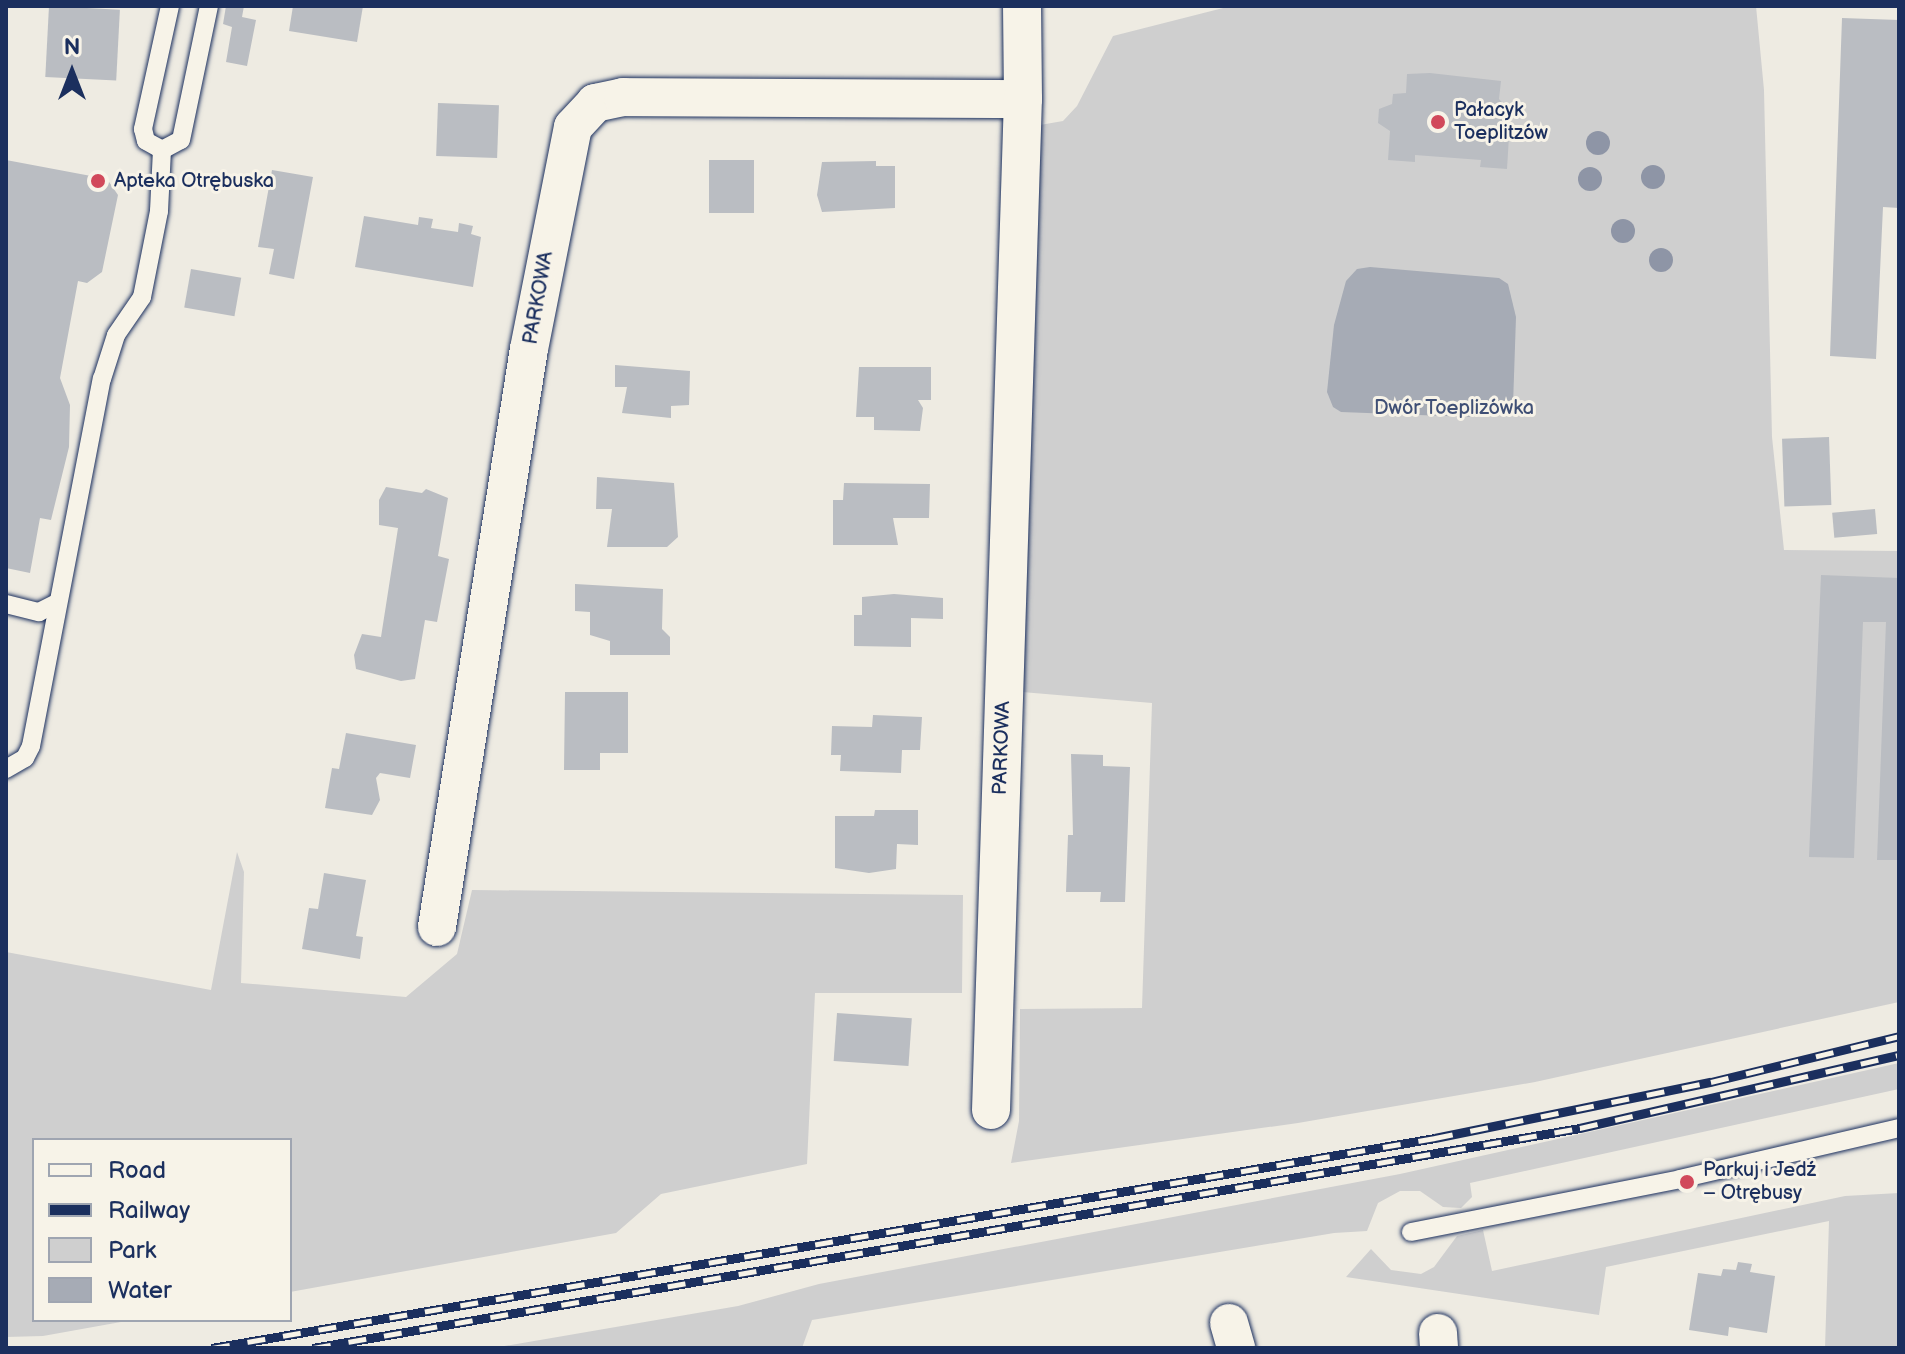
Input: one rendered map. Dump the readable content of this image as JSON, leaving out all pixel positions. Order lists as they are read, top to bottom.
{
  "streets": {
    "street": ["PARKOWA"]
  },
  "parks": ["Dwór Toeplizówka"],
  "places": ["Pałacyk Toeplitzów", "Apteka Otrębuska", "Parkuj i Jedź – Otrębusy"],
  "legend": [
    "Road",
    "Railway",
    "Park",
    "Water"
  ],
  "north": "top"
}
